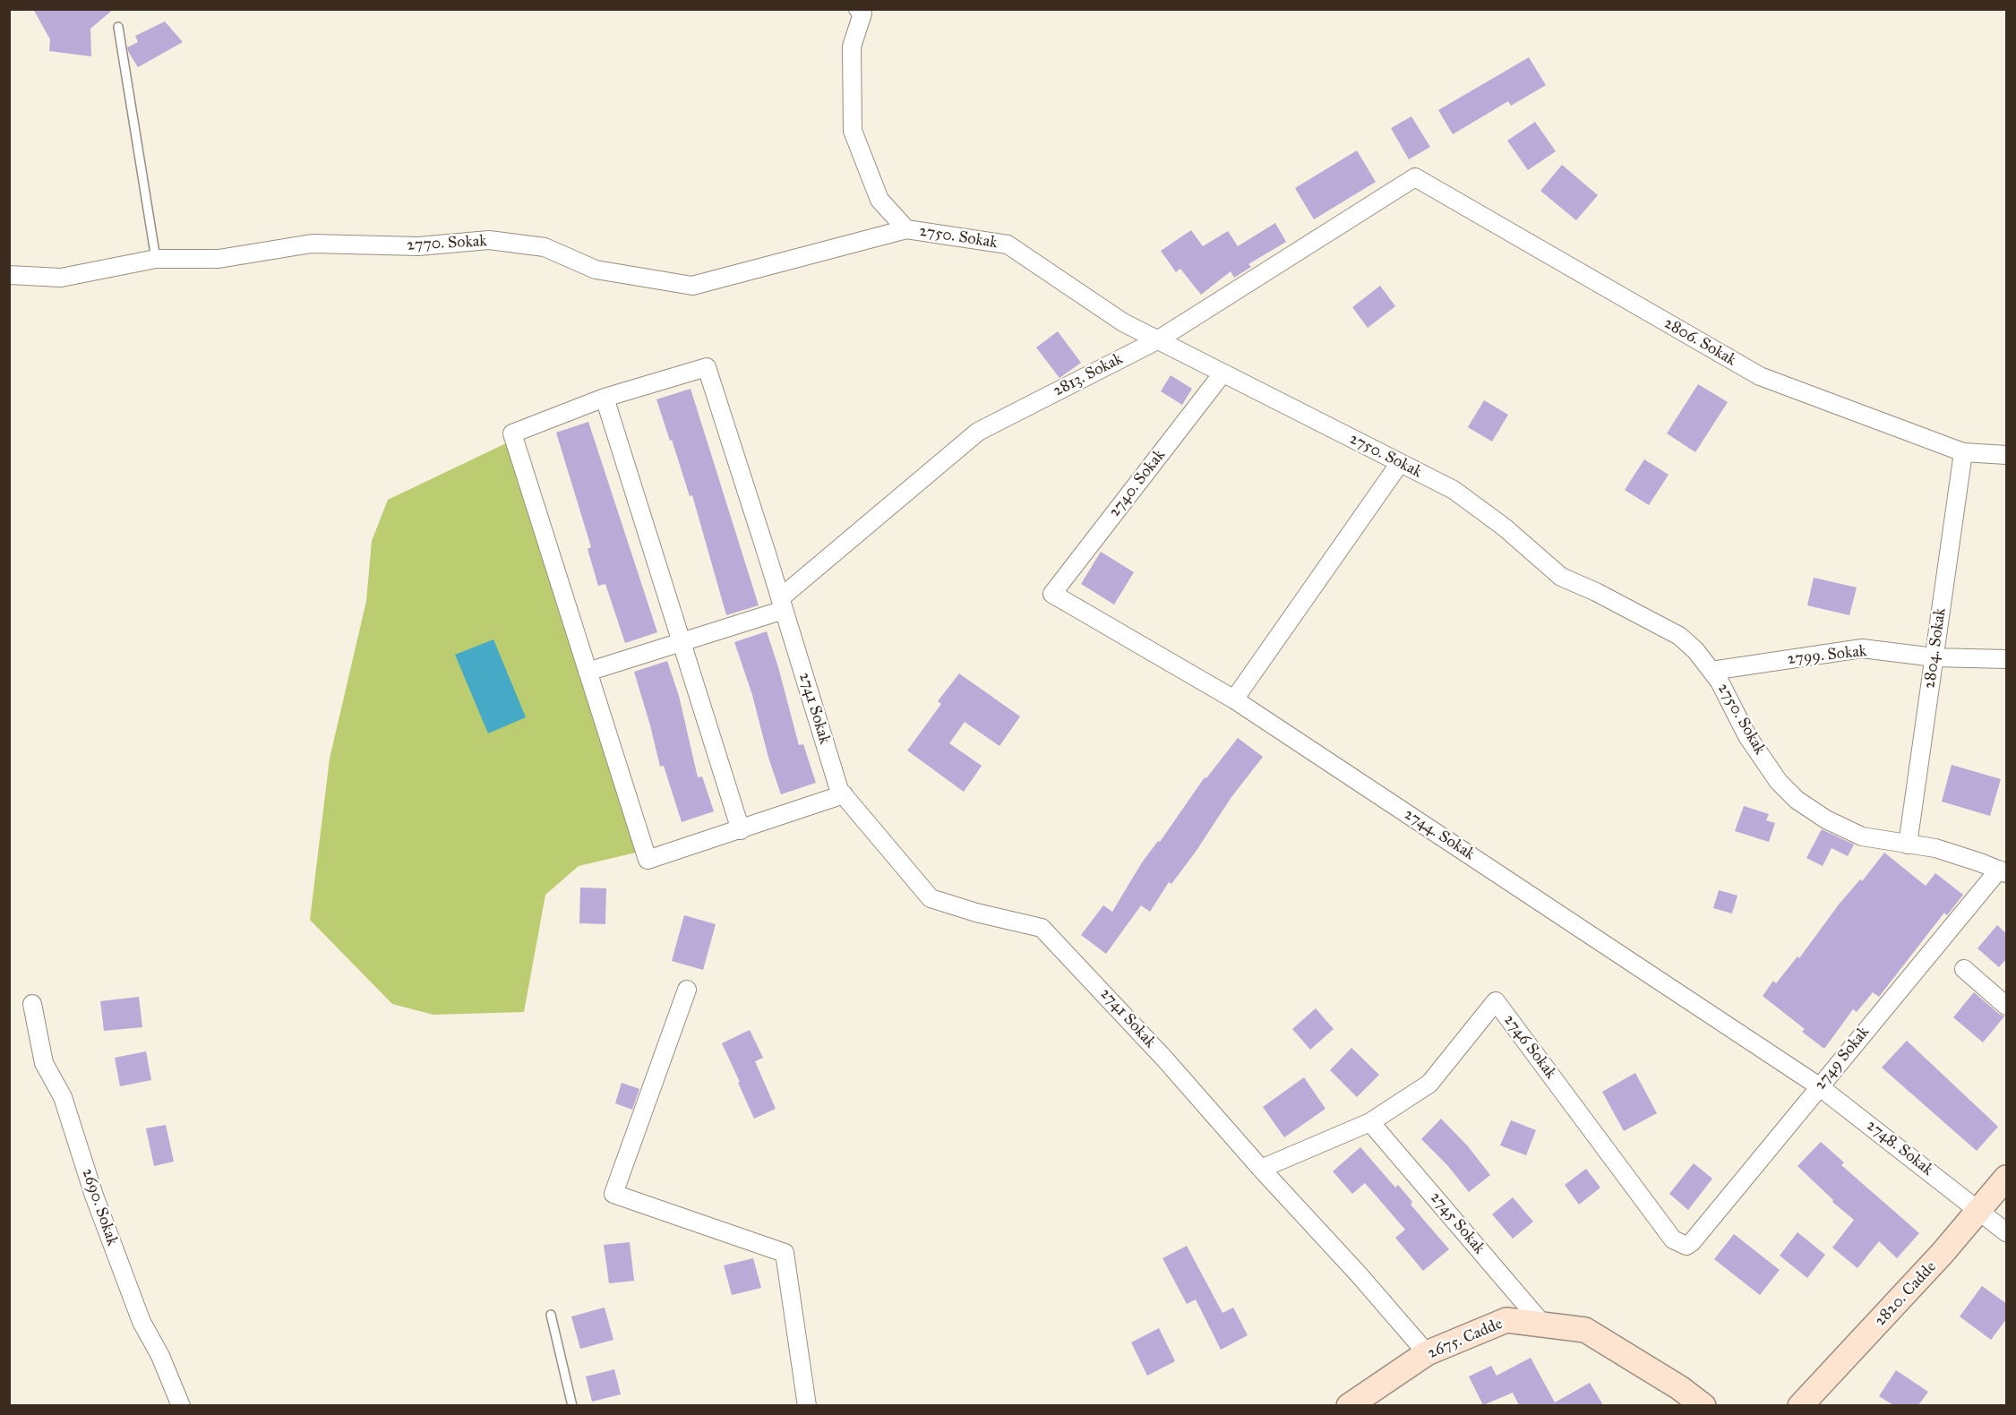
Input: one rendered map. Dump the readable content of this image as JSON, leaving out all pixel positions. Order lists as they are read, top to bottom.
{
  "streets": {
    "street": [
      "2750. Sokak",
      "2770. Sokak",
      "2806. Sokak",
      "2813. Sokak",
      "2740. Sokak",
      "2804. Sokak",
      "2799. Sokak",
      "2741 Sokak",
      "2744. Sokak",
      "2746 Sokak",
      "2749 Sokak",
      "2748. Sokak",
      "2690. Sokak",
      "2745 Sokak",
      "2820. Cadde",
      "2675. Cadde"
    ]
  },
  "crossings": [
    ["2750. Sokak", "2770. Sokak"],
    ["2750. Sokak", "2813. Sokak"],
    ["2750. Sokak", "2740. Sokak"],
    ["2750. Sokak", "2804. Sokak"],
    ["2750. Sokak", "2799. Sokak"],
    ["2750. Sokak", "2749 Sokak"],
    ["2806. Sokak", "2813. Sokak"],
    ["2806. Sokak", "2804. Sokak"],
    ["2813. Sokak", "2741 Sokak"],
    ["2740. Sokak", "2744. Sokak"],
    ["2804. Sokak", "2799. Sokak"],
    ["2741 Sokak", "2746 Sokak"],
    ["2741 Sokak", "2675. Cadde"],
    ["2744. Sokak", "2749 Sokak"],
    ["2744. Sokak", "2748. Sokak"],
    ["2746 Sokak", "2749 Sokak"],
    ["2746 Sokak", "2745 Sokak"],
    ["2749 Sokak", "2748. Sokak"],
    ["2748. Sokak", "2820. Cadde"],
    ["2745 Sokak", "2675. Cadde"]
  ]
}
